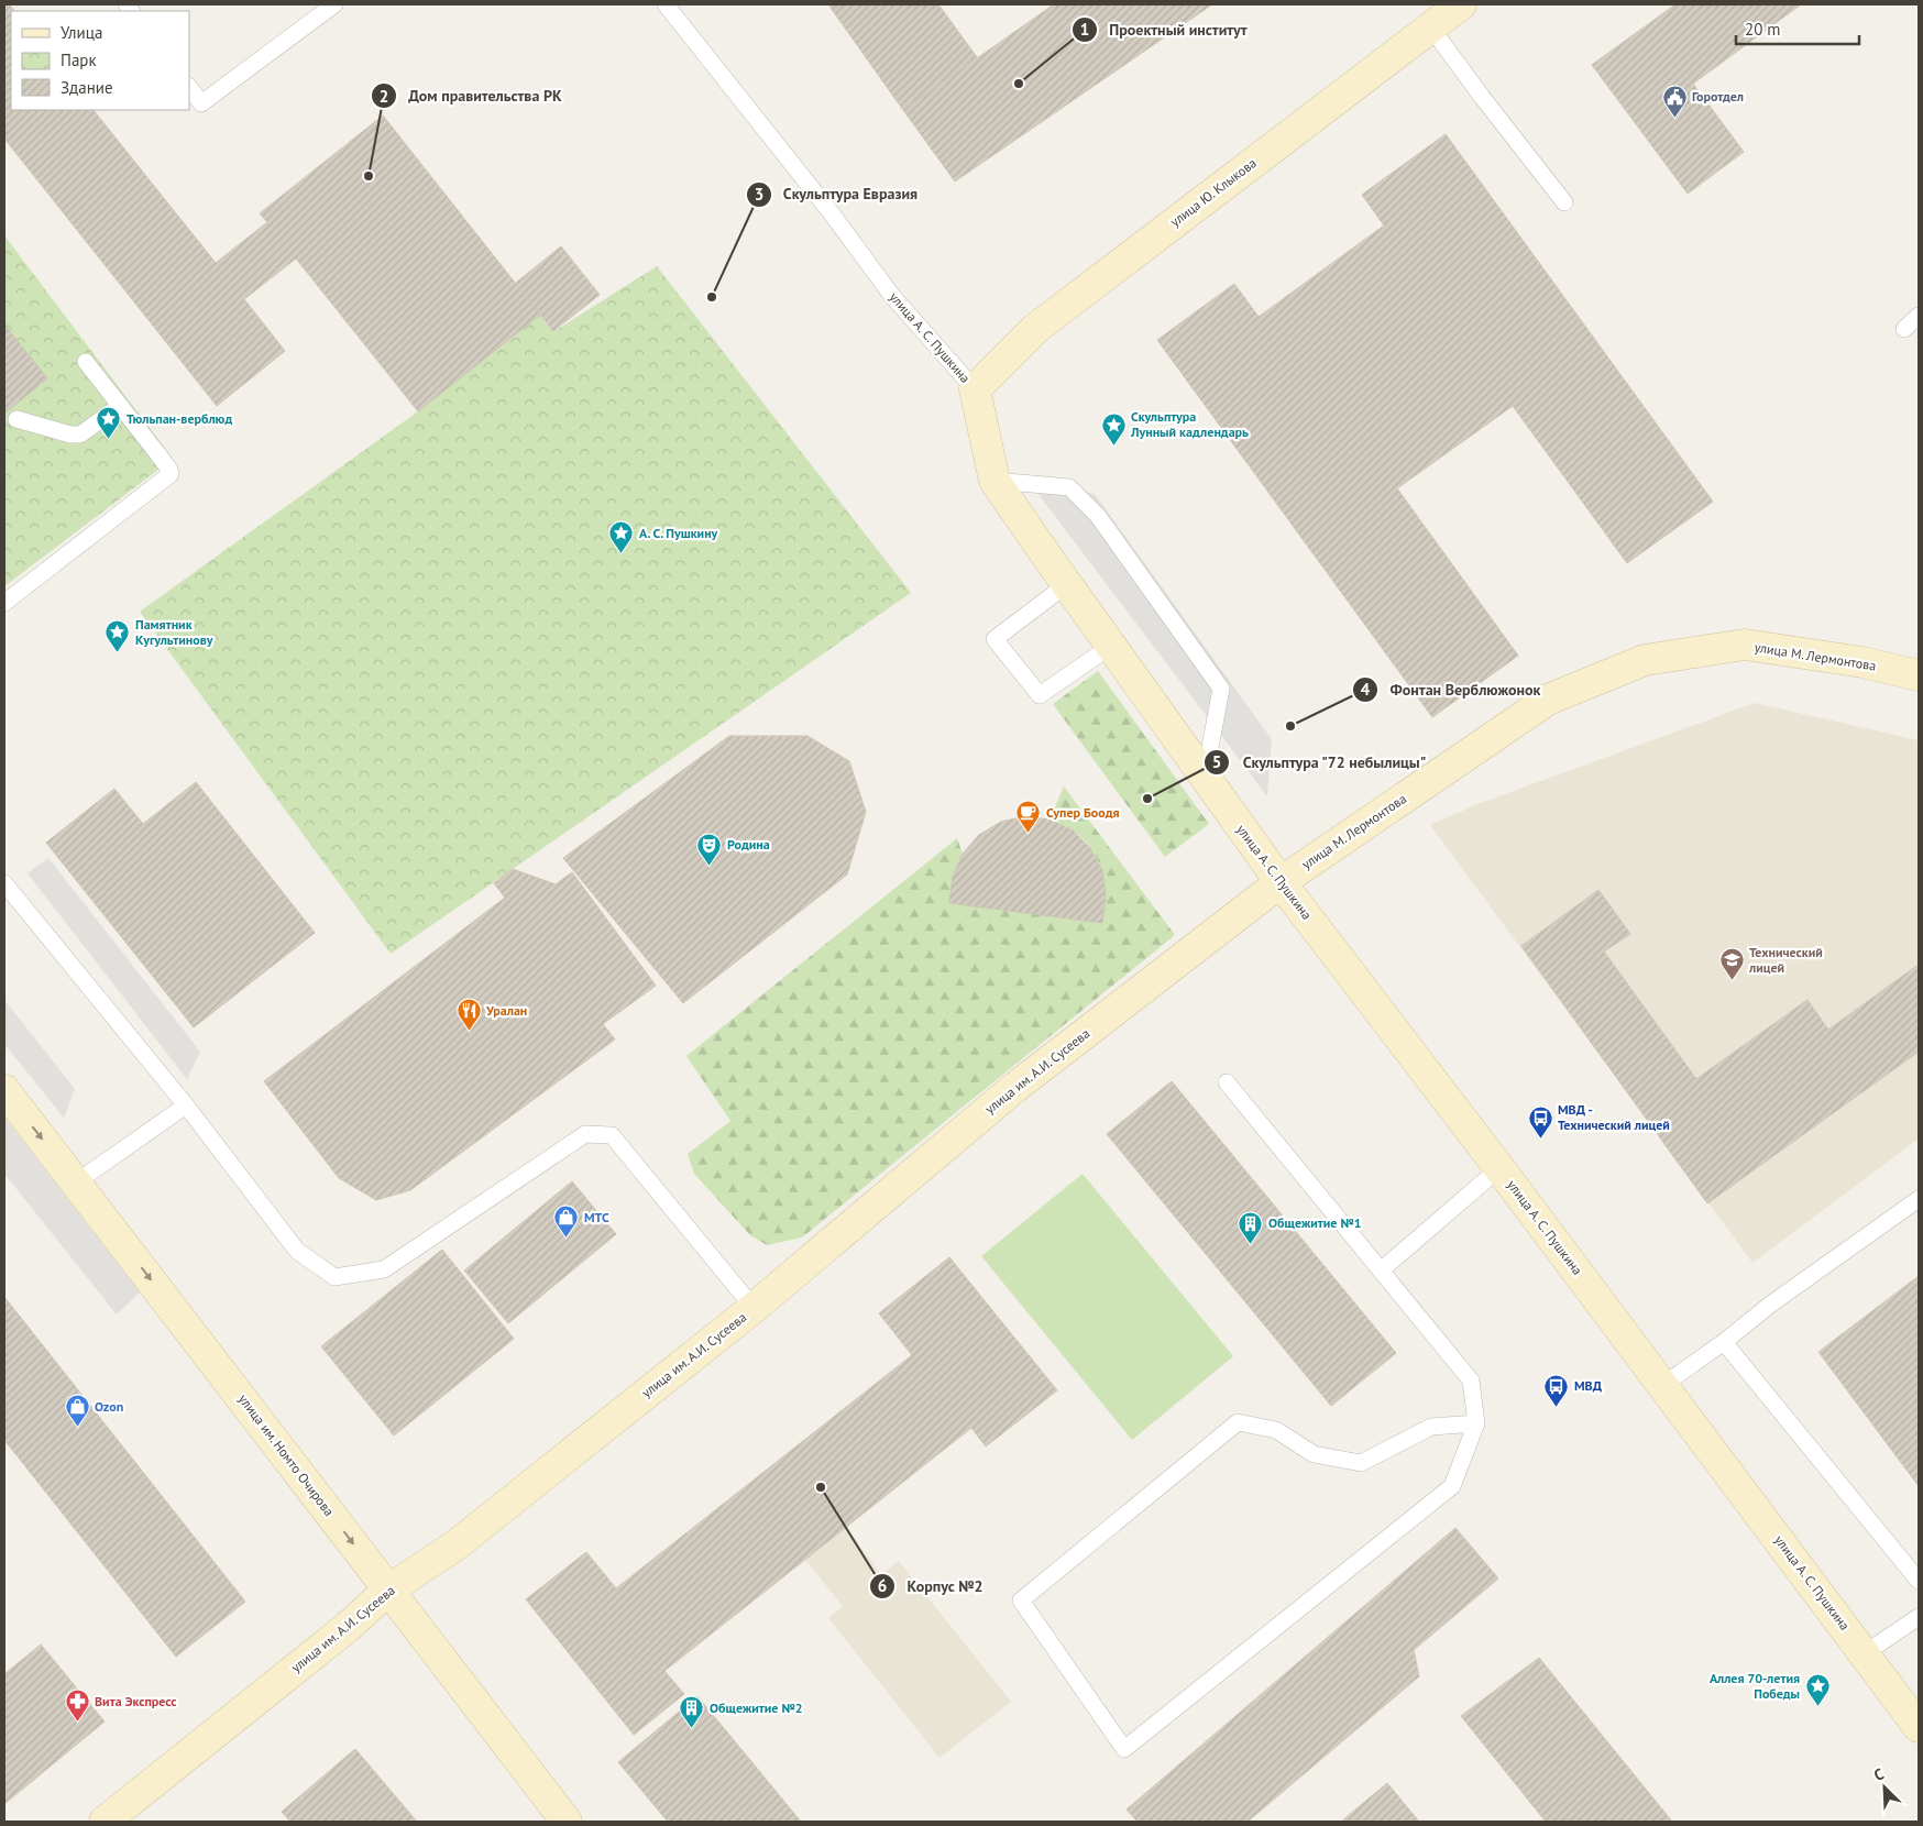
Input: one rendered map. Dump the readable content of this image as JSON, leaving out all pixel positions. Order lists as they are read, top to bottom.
{
  "streets": {
    "street": [
      "улица Ю. Клыкова",
      "улица А. С. Пушкина",
      "улица М. Лермонтова",
      "улица им. А.И. Сусеева",
      "улица им. Номто Очирова"
    ]
  },
  "crossings": [
    ["улица Ю. Клыкова", "улица А. С. Пушкина"],
    ["улица А. С. Пушкина", "улица М. Лермонтова"],
    ["улица А. С. Пушкина", "улица им. А.И. Сусеева"],
    ["улица М. Лермонтова", "улица им. А.И. Сусеева"],
    ["улица им. А.И. Сусеева", "улица им. Номто Очирова"]
  ],
  "one_way": ["улица им. Номто Очирова"],
  "places": {
    "other": [
      "Проектный институт",
      "Дом правительства РК",
      "Скульптура Евразия",
      "Фонтан Верблюжонок",
      "Скульптура \"72 небылицы\"",
      "Корпус №2"
    ],
    "public building": ["Горотдел"],
    "place": [
      "Тюльпан-верблюд",
      "Скульптура Лунный кадлендарь",
      "А. С. Пушкину",
      "Памятник Кугультинову",
      "Аллея 70-летия Победы"
    ],
    "cafe": ["Супер Боодя"],
    "theatre": ["Родина"],
    "school or university": ["Технический лицей"],
    "restaurant": ["Уралан"],
    "bus stop": ["МВД - Технический лицей", "МВД"],
    "shop": ["МТС", "Ozon"],
    "building": ["Общежитие №1", "Общежитие №2"],
    "pharmacy": ["Вита Экспресс"]
  },
  "legend": ["Улица", "Парк", "Здание"],
  "scale_bar": "20 m",
  "north": "top left"
}
